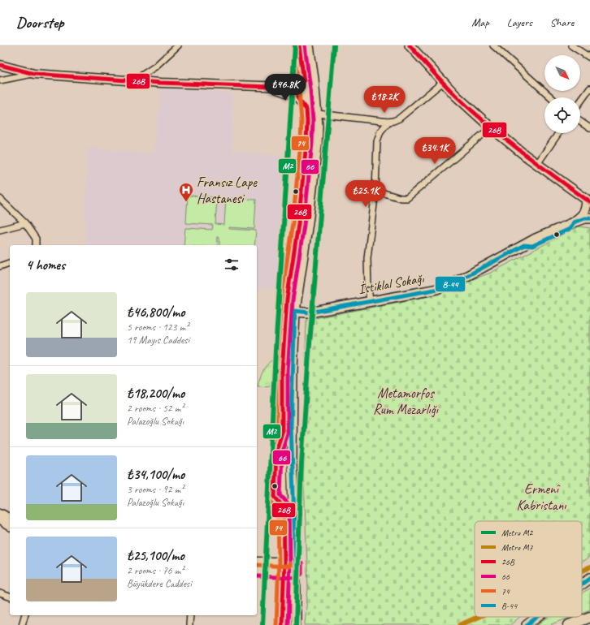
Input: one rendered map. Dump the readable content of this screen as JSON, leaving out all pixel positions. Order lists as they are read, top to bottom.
{
  "streets": {
    "main road": ["İstiklal Sokağı"]
  },
  "parks": ["Metamorfos Rum Mezarlığı", "Ermenî Kabristanı"],
  "places": {
    "hospital": ["Fransız Lape Hastanesi"]
  },
  "lines": [
    "metro line M2",
    "transit line 26B",
    "transit line 66",
    "transit line 74",
    "transit line B-44",
    "metro line M7"
  ],
  "legend": [
    "Metro M2",
    "Metro M7",
    "26B",
    "66",
    "74",
    "B-44"
  ],
  "north": "bottom right",
  "page": {
    "header": "Doorstep",
    "nav": ["Map", "Layers", "Share"],
    "price": [
      "₺46.8K",
      "₺18.2K",
      "₺34.1K",
      "₺25.1K"
    ],
    "heading": "4 homes",
    "list": [
      {
        "name": "₺46,800/mo",
        "note": "5 rooms · 123 m² · 19 Mayıs Caddesi"
      },
      {
        "name": "₺18,200/mo",
        "note": "2 rooms · 52 m² · Palazoğlu Sokağı"
      },
      {
        "name": "₺34,100/mo",
        "note": "3 rooms · 92 m² · Palazoğlu Sokağı"
      },
      {
        "name": "₺25,100/mo",
        "note": "2 rooms · 76 m² · Büyükdere Caddesi"
      }
    ]
  }
}
